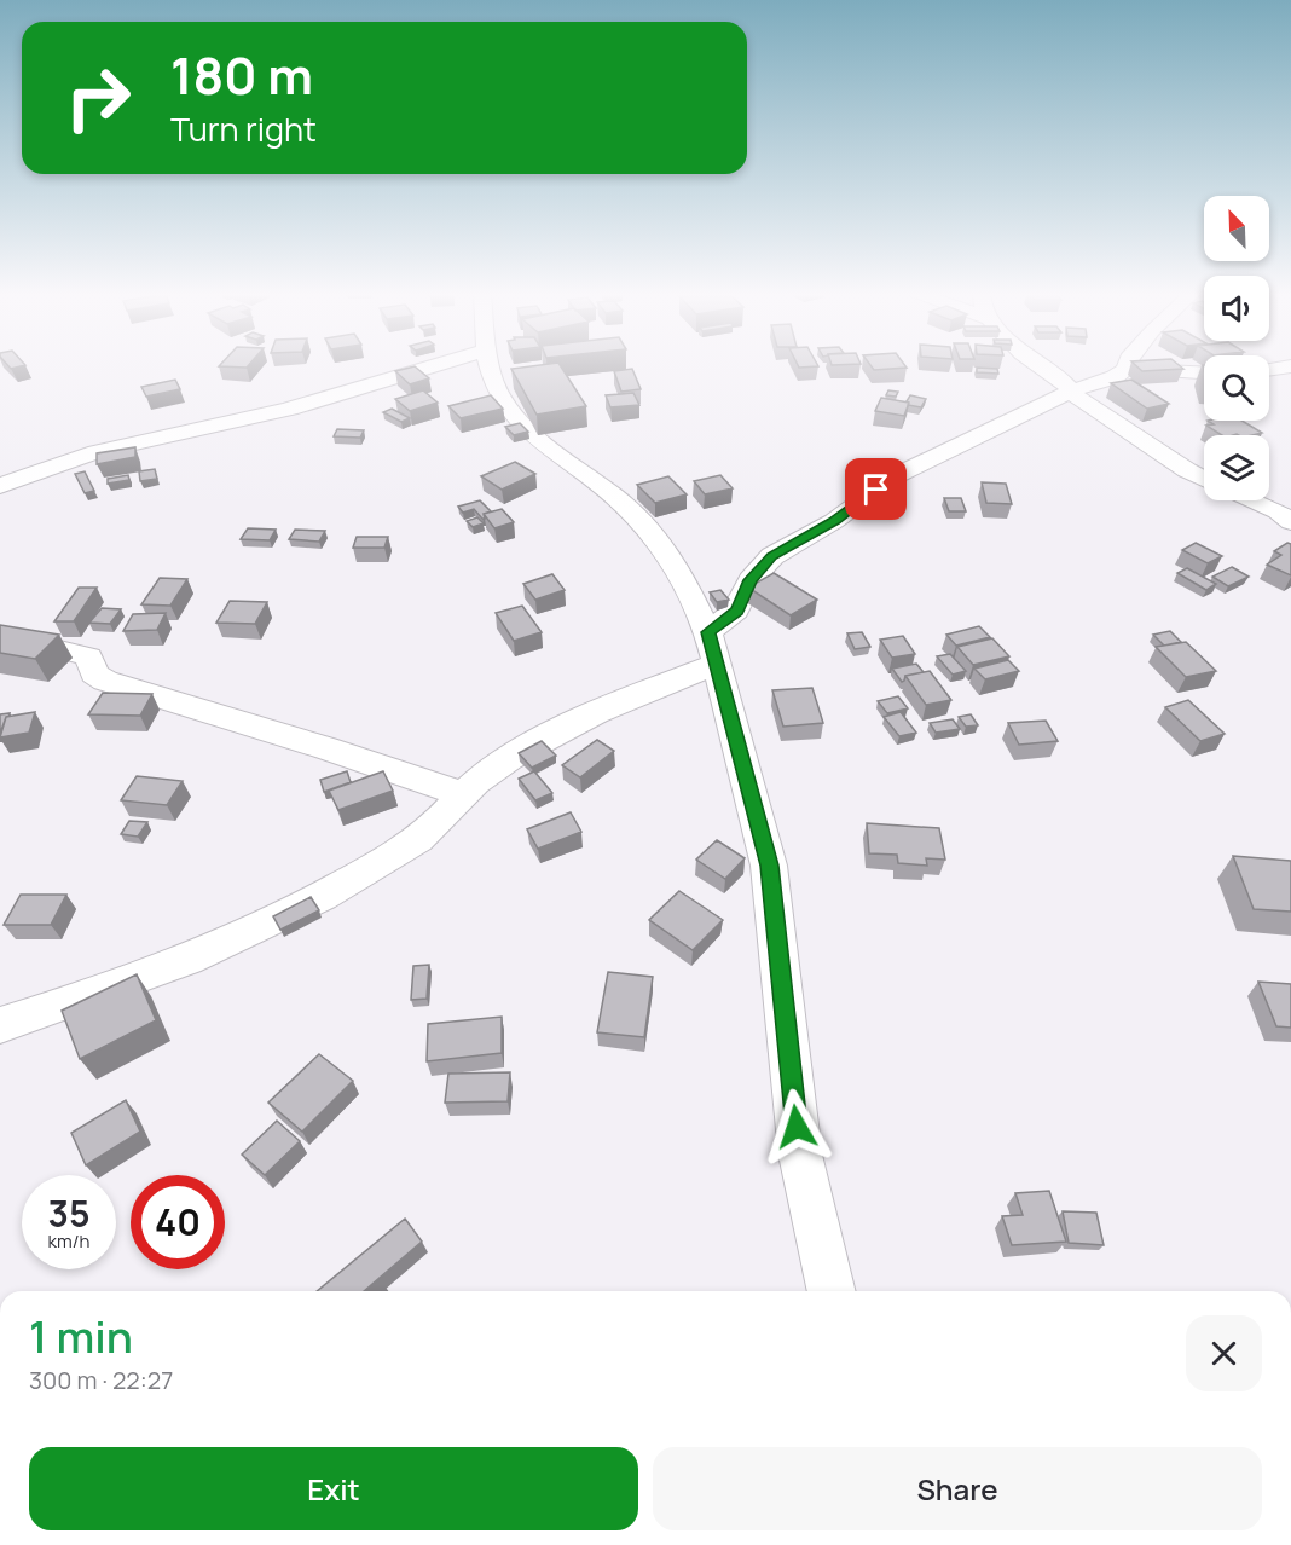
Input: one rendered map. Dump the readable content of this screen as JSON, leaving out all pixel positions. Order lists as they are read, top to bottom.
{
  "north": "top left",
  "page": {
    "turn": ["180 m", "Turn right"],
    "speed": "35 km/h",
    "limit": "40",
    "heading": ["1 min", "300 m · 22:27"],
    "buttons": ["Exit", "Share"]
  }
}
